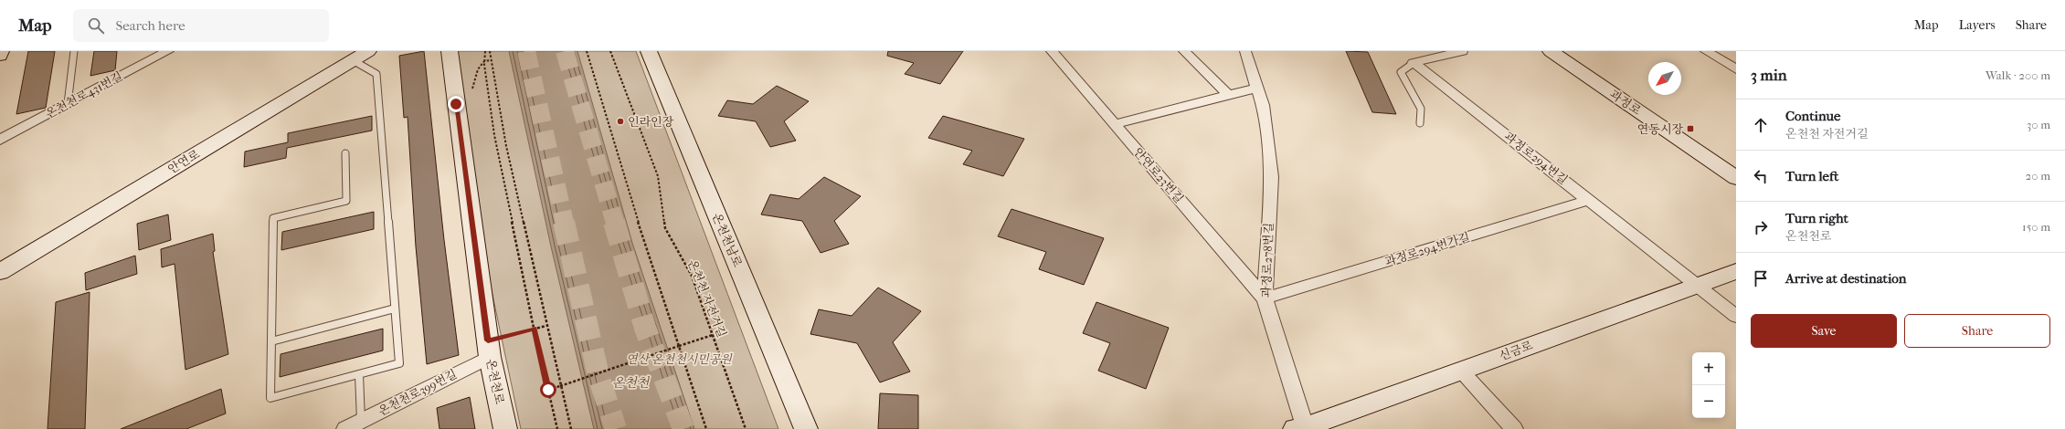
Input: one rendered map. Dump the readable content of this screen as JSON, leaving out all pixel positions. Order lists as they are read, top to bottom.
{
  "streets": {
    "street": [
      "온천천로431번길",
      "과정로",
      "과정로294번길",
      "안연로",
      "안연로23번길",
      "온천천남로",
      "과정로294번가길",
      "과정로278번길",
      "신금로",
      "온천천로",
      "온천천로399번길"
    ],
    "path": ["온천천 자전거길"]
  },
  "crossings": [
    ["과정로294번길", "과정로294번가길"],
    ["과정로294번길", "신금로"],
    ["안연로23번길", "과정로294번가길"],
    ["안연로23번길", "과정로278번길"],
    ["과정로294번가길", "과정로278번길"],
    ["과정로278번길", "신금로"],
    ["온천천로", "온천천로399번길"]
  ],
  "water": ["온천천"],
  "parks": ["연산 온천천시민공원"],
  "places": {
    "other": ["인라인장"],
    "transit": ["연동시장"]
  },
  "north": "bottom left",
  "page": {
    "header": "Map",
    "search": "Search here",
    "nav": ["Map", "Layers", "Share"],
    "heading": ["3 min", "Walk · 200 m"],
    "list": [
      ["Continue", "온천천 자전거길", "30 m"],
      ["Turn left", "20 m"],
      ["Turn right", "온천천로", "150 m"],
      "Arrive at destination"
    ],
    "buttons": ["Save", "Share"],
    "map_buttons": ["+", "−"]
  }
}
